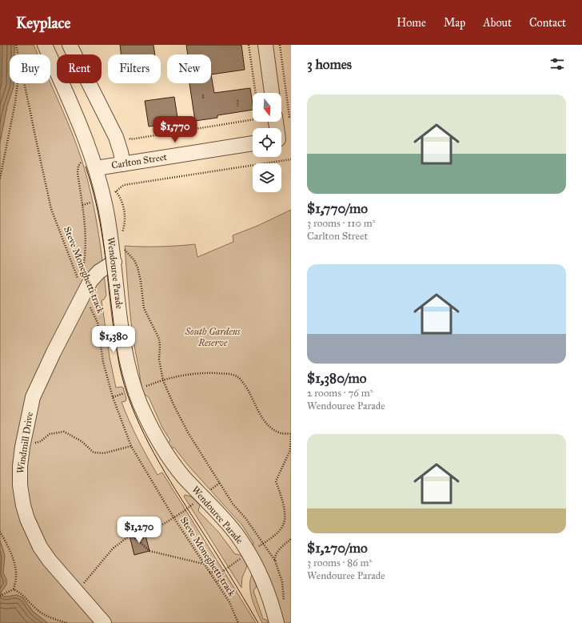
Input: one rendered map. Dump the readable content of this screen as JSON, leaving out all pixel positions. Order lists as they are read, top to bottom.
{
  "streets": {
    "street": ["Carlton Street", "Wendouree Parade", "Windmill Drive"],
    "path": ["Steve Moneghetti track"]
  },
  "crossings": [
    ["Carlton Street", "Wendouree Parade"],
    ["Steve Moneghetti track", "Windmill Drive"],
    ["Wendouree Parade", "Windmill Drive"]
  ],
  "parks": ["South Gardens Reserve"],
  "house_numbers": ["1", "3"],
  "north": "bottom",
  "page": {
    "header": "Keyplace",
    "nav": [
      "Home",
      "Map",
      "About",
      "Contact"
    ],
    "heading": "3 homes",
    "chip": [
      "Buy",
      "Rent",
      "Filters",
      "New"
    ],
    "list": [
      {
        "name": "$1,770/mo",
        "note": "3 rooms · 110 m² · Carlton Street"
      },
      {
        "name": "$1,380/mo",
        "note": "2 rooms · 76 m² · Wendouree Parade"
      },
      {
        "name": "$1,270/mo",
        "note": "3 rooms · 86 m² · Wendouree Parade"
      }
    ],
    "price": ["$1,770", "$1,380", "$1,270"]
  }
}
